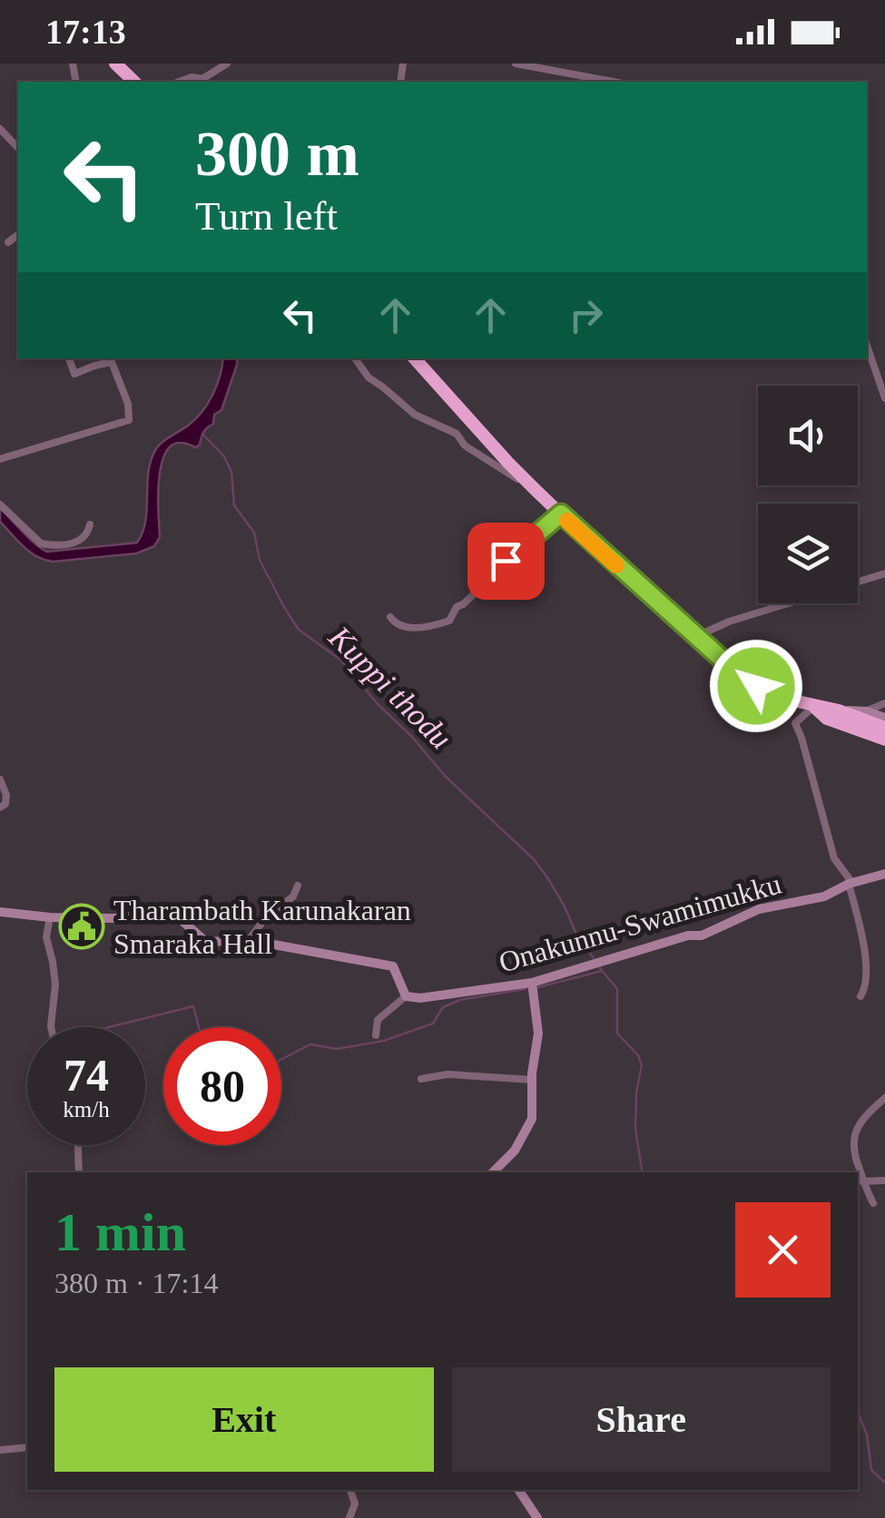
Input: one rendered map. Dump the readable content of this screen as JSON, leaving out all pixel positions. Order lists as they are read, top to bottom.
{
  "streets": {
    "street": ["Onakunnu-Swamimukku"]
  },
  "water": ["Kuppi thodu"],
  "places": {
    "public building": ["Tharambath Karunakaran Smaraka Hall"]
  },
  "page": {
    "status": "17:13",
    "turn": ["300 m", "Turn left"],
    "speed": "74 km/h",
    "limit": "80",
    "heading": ["1 min", "380 m · 17:14"],
    "buttons": ["Exit", "Share"]
  }
}
